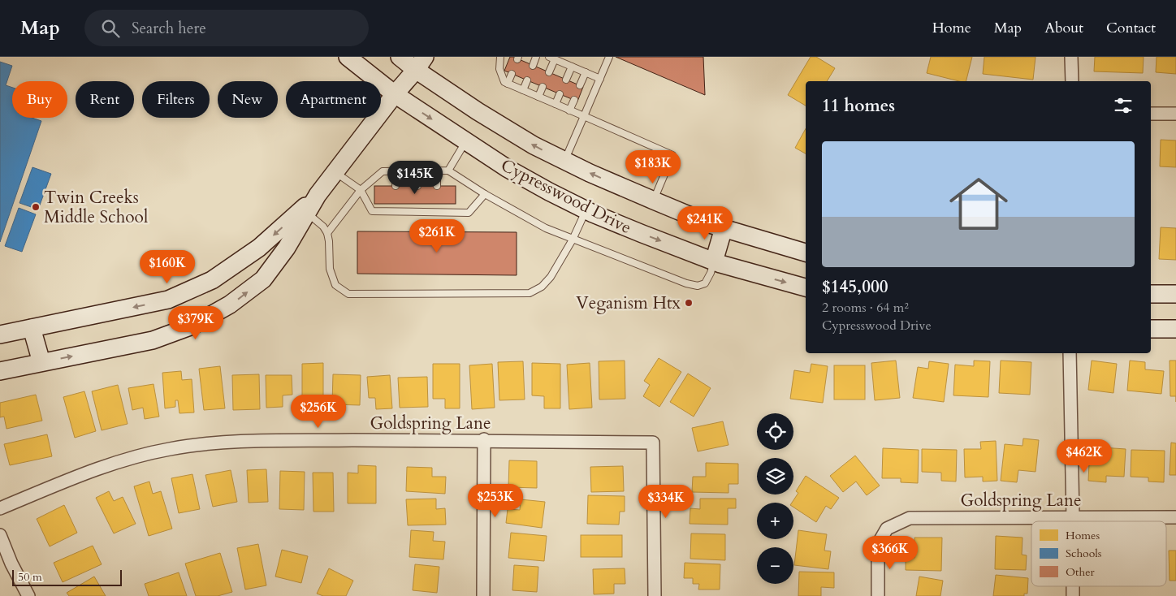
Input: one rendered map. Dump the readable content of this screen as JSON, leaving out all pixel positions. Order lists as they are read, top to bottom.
{
  "streets": {
    "main road": ["Cypresswood Drive"],
    "street": ["Goldspring Lane"]
  },
  "places": ["Twin Creeks Middle School", "Veganism Htx"],
  "legend": ["Homes", "Schools", "Other"],
  "scale_bar": "50 m",
  "page": {
    "header": "Map",
    "search": "Search here",
    "nav": [
      "Home",
      "Map",
      "About",
      "Contact"
    ],
    "chip": [
      "Buy",
      "Rent",
      "Filters",
      "New",
      "Apartment"
    ],
    "heading": "11 homes",
    "list": [
      {
        "name": "$145,000",
        "note": "2 rooms · 64 m² · Cypresswood Drive"
      }
    ],
    "price": [
      "$183K",
      "$145K",
      "$241K",
      "$261K",
      "$160K",
      "$379K",
      "$256K",
      "$462K",
      "$253K",
      "$334K",
      "$366K"
    ],
    "map_buttons": ["+", "−"],
    "scale": "50 m"
  }
}
